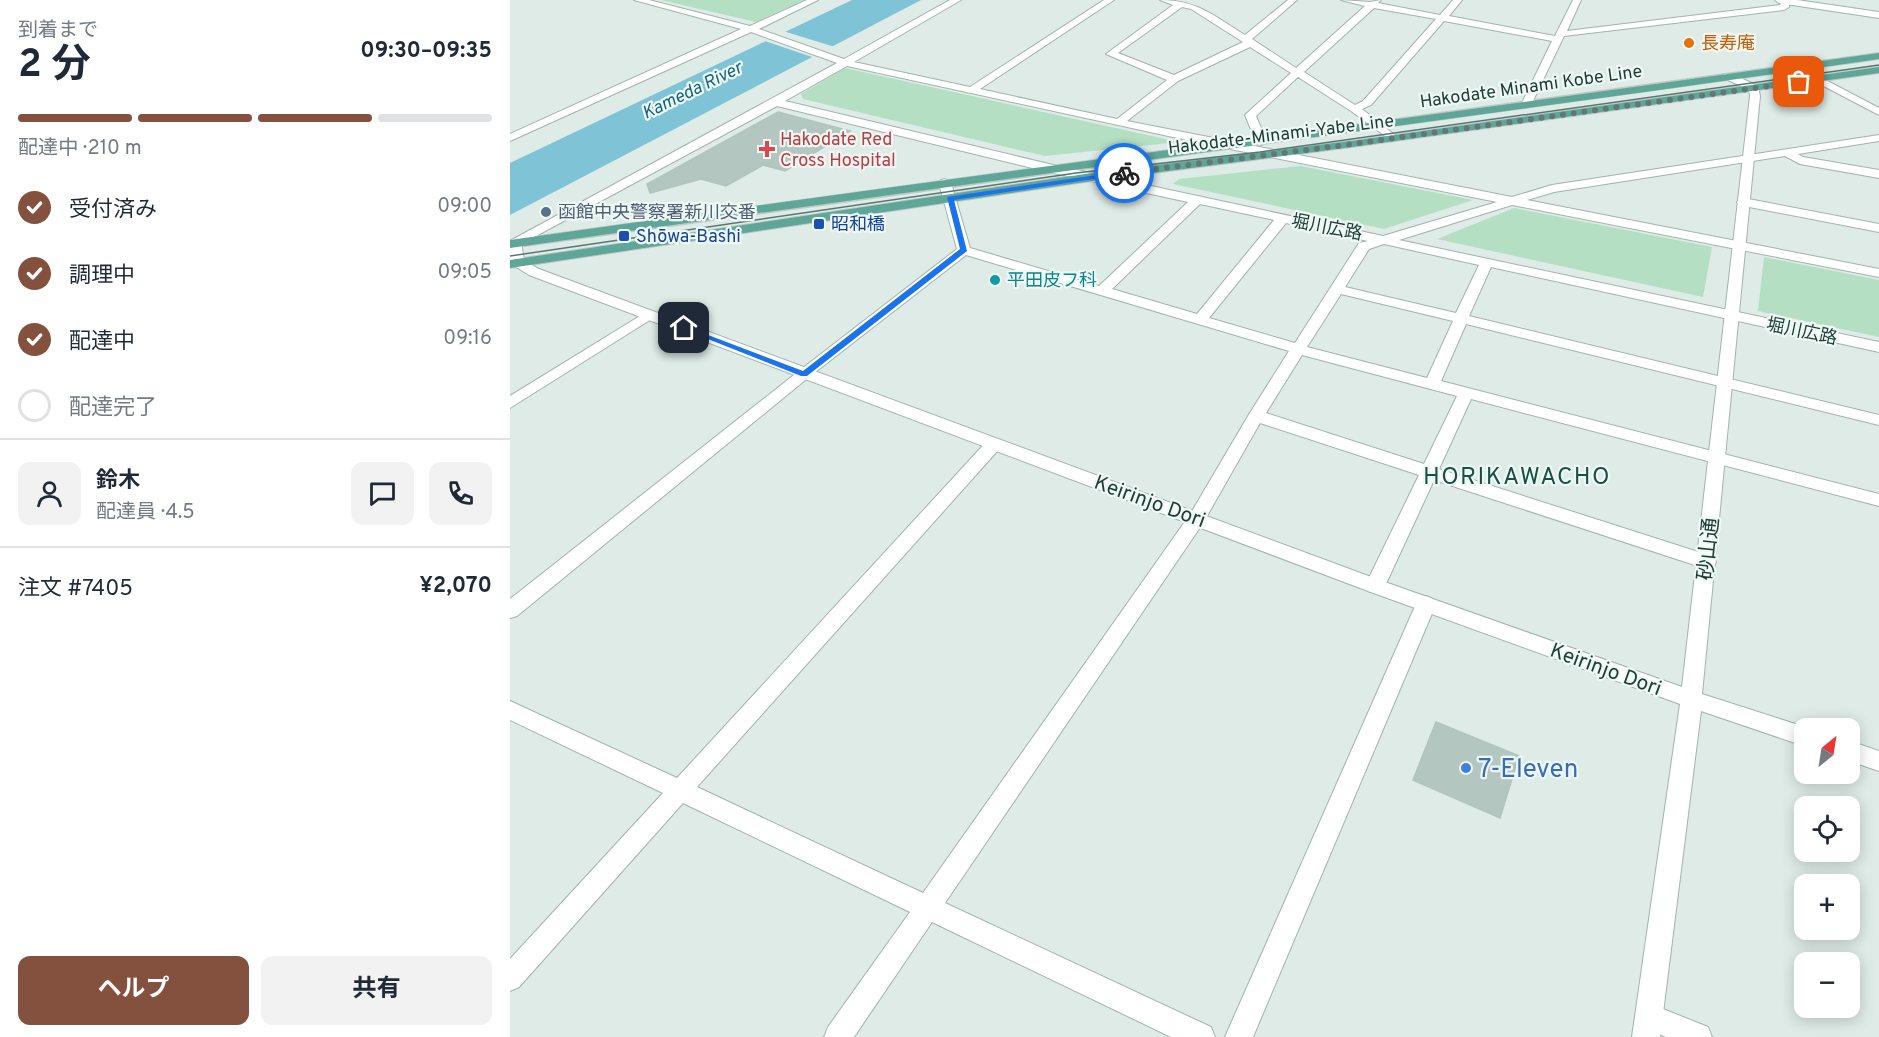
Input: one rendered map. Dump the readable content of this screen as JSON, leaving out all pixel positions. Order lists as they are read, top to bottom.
{
  "streets": {
    "main road": ["Hakodate Minami Kobe Line", "Hakodate-Minami-Yabe Line"],
    "street": ["堀川広路", "Keirinjo Dori", "砂山通"]
  },
  "crossings": [
    ["Hakodate Minami Kobe Line", "Hakodate-Minami-Yabe Line"],
    ["Hakodate Minami Kobe Line", "堀川広路"],
    ["Hakodate Minami Kobe Line", "Keirinjo Dori"],
    ["Hakodate-Minami-Yabe Line", "堀川広路"],
    ["Hakodate-Minami-Yabe Line", "Keirinjo Dori"],
    ["Hakodate-Minami-Yabe Line", "砂山通"],
    ["堀川広路", "砂山通"],
    ["Keirinjo Dori", "砂山通"]
  ],
  "districts": ["HORIKAWACHO"],
  "water": ["Kameda River"],
  "places": {
    "other": [
      "長寿庵",
      "函館中央警察署新川交番",
      "平田皮フ科",
      "7-Eleven"
    ],
    "health": ["Hakodate Red Cross Hospital"],
    "transit": ["昭和橋", "Shōwa-Bashi"]
  },
  "north": "top right",
  "page": {
    "heading": ["2 分", "到着まで", "09:30–09:35"],
    "panel": [
      "鈴木",
      "配達員 · 4.5",
      "注文 #7405",
      "¥2,070"
    ],
    "bar": "配達中 · 210 m",
    "list": [
      ["受付済み", "09:00"],
      ["調理中", "09:05"],
      ["配達中", "09:16"],
      "配達完了"
    ],
    "map_buttons": ["+", "−"],
    "buttons": ["ヘルプ", "共有"]
  }
}
